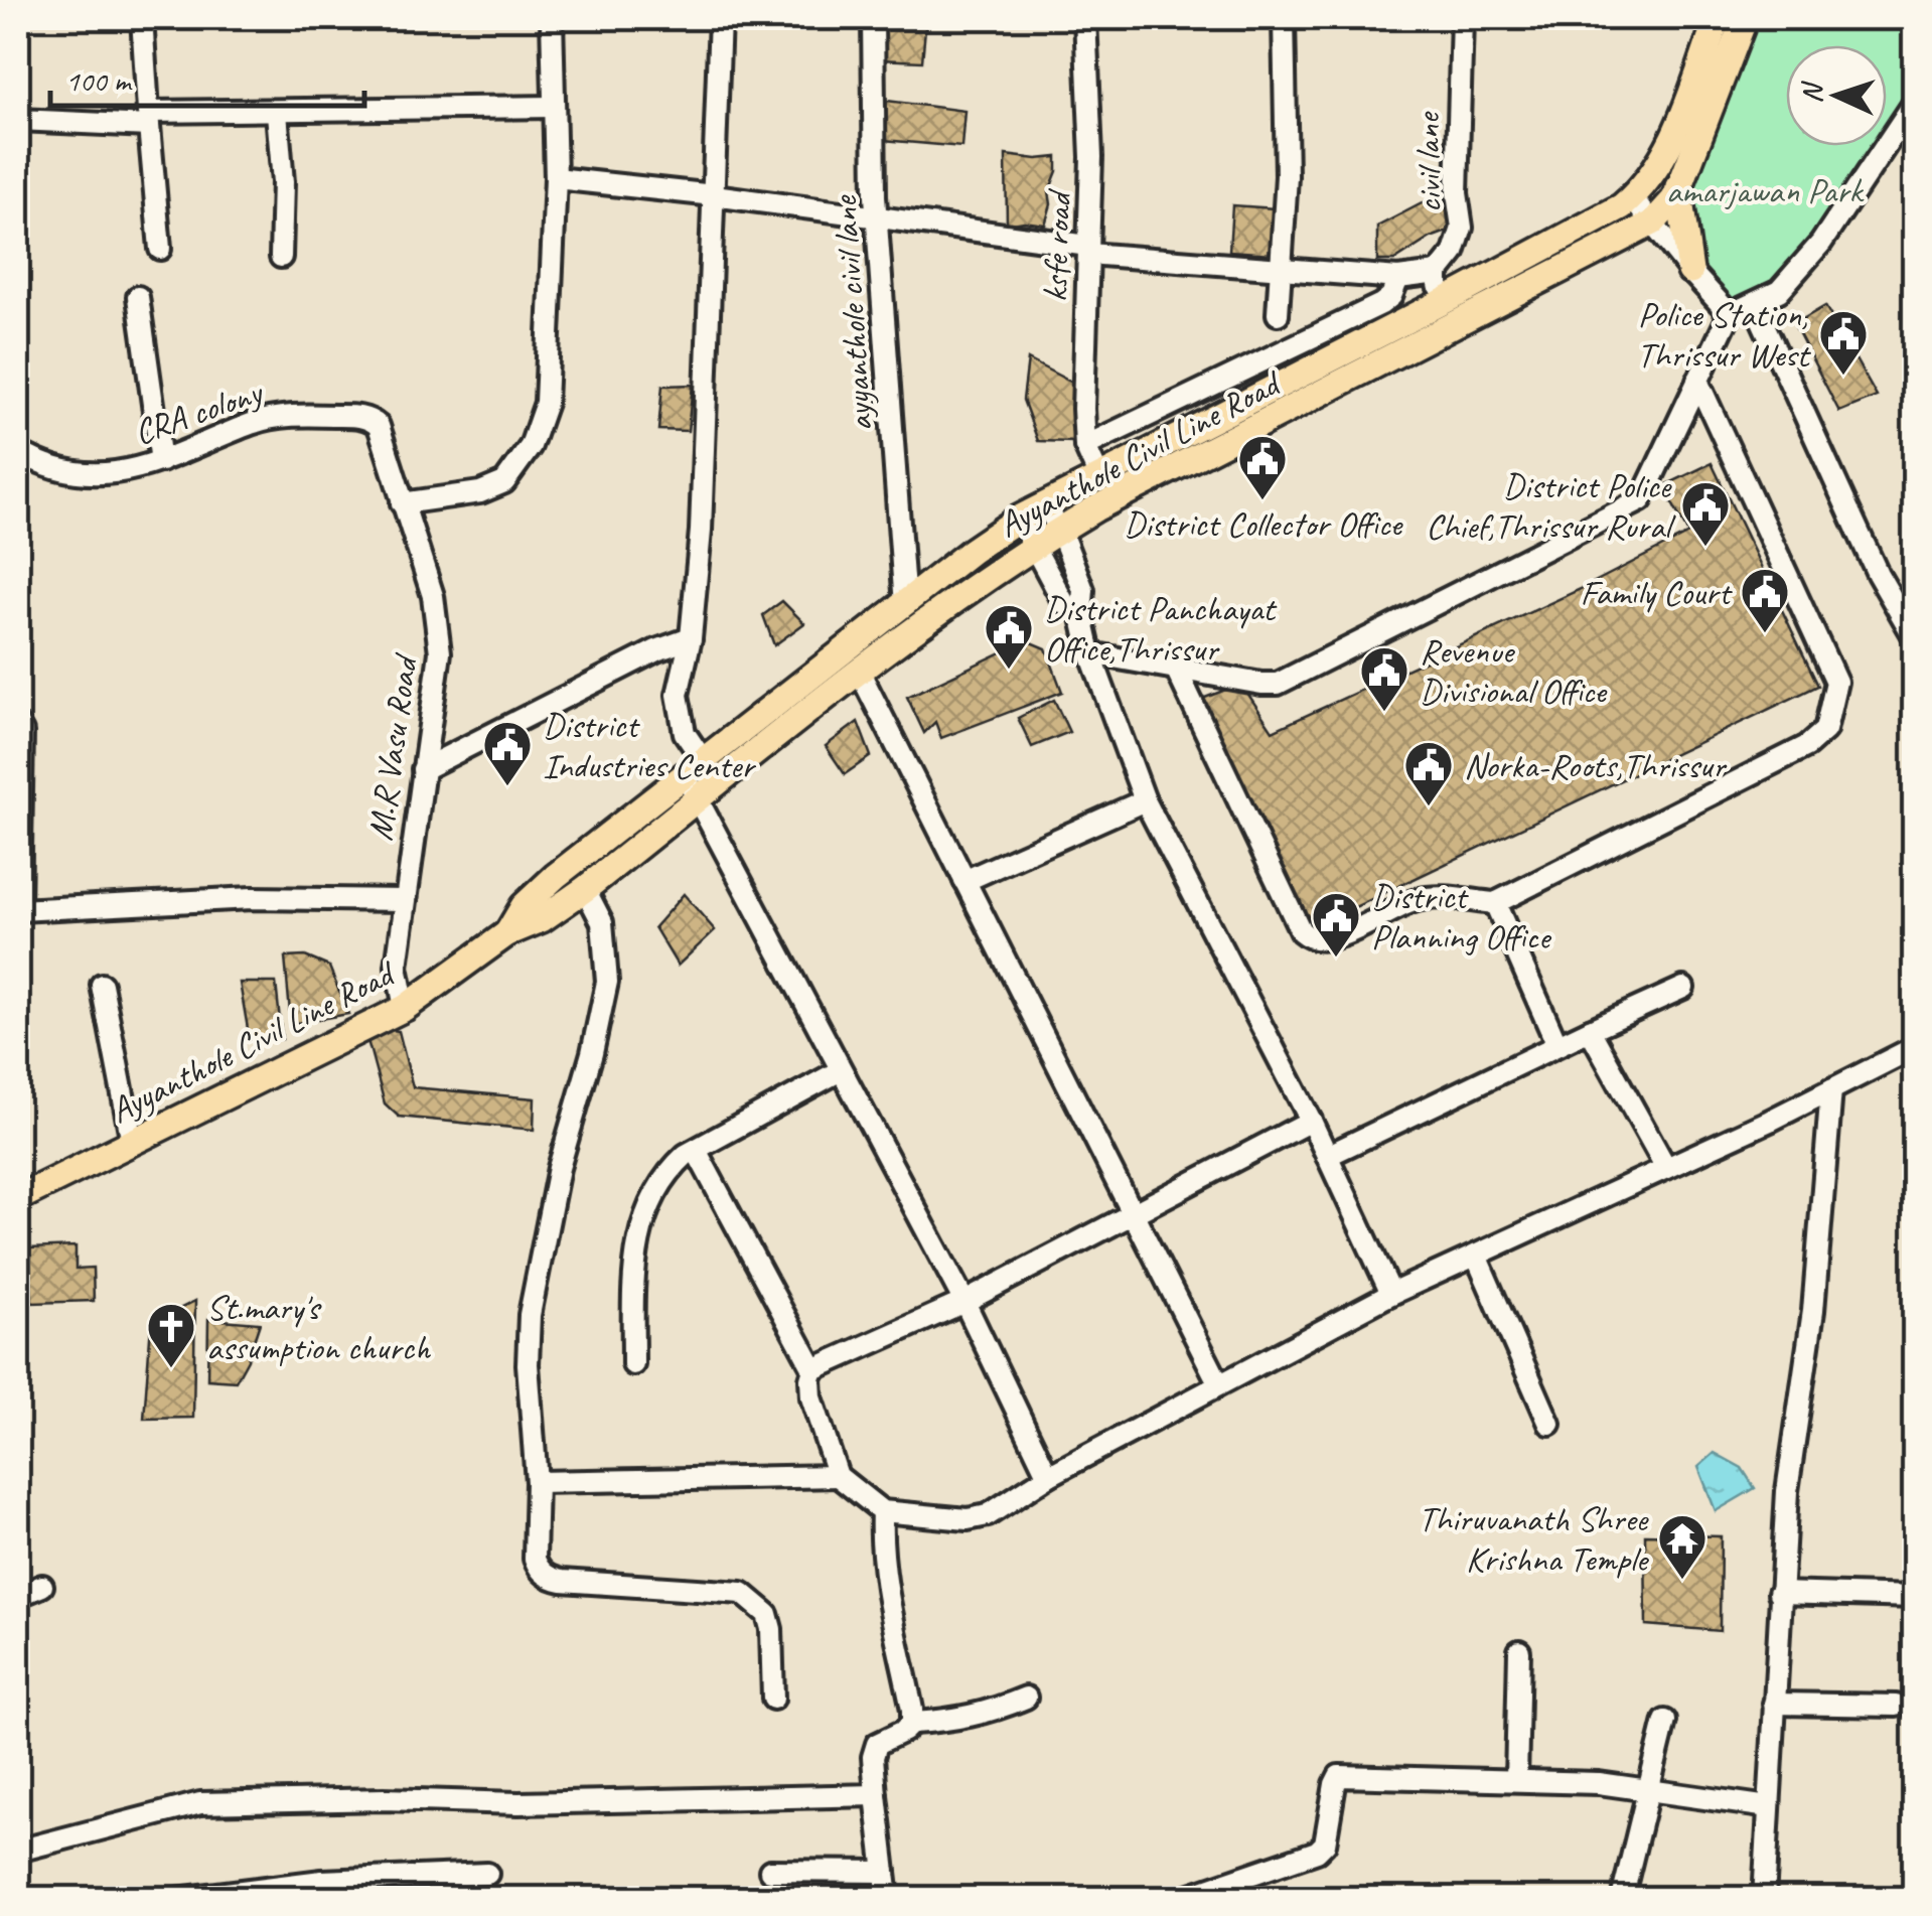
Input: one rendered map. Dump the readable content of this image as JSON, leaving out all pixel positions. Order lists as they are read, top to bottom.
{
  "streets": {
    "main road": ["Ayyanthole Civil Line Road"],
    "street": [
      "civil lane",
      "ksfe road",
      "ayyanthole civil lane",
      "CRA colony",
      "M.R Vasu Road"
    ]
  },
  "crossings": [
    ["ksfe road", "Ayyanthole Civil Line Road"],
    ["ayyanthole civil lane", "Ayyanthole Civil Line Road"],
    ["CRA colony", "M.R Vasu Road"],
    ["Ayyanthole Civil Line Road", "M.R Vasu Road"]
  ],
  "parks": ["amarjawan Park"],
  "places": {
    "public building": [
      "Police Station, Thrissur West",
      "District Collector Office",
      "District Police Chief,Thrissur Rural",
      "Family Court",
      "District Panchayat Office,Thrissur",
      "Revenue Divisional Office",
      "District Industries Center",
      "Norka-Roots,Thrissur",
      "District Planning Office"
    ],
    "church": ["St.mary's assumption church"],
    "temple": ["Thiruvanath Shree Krishna Temple"]
  },
  "scale_bar": "100 m",
  "north": "left"
}
